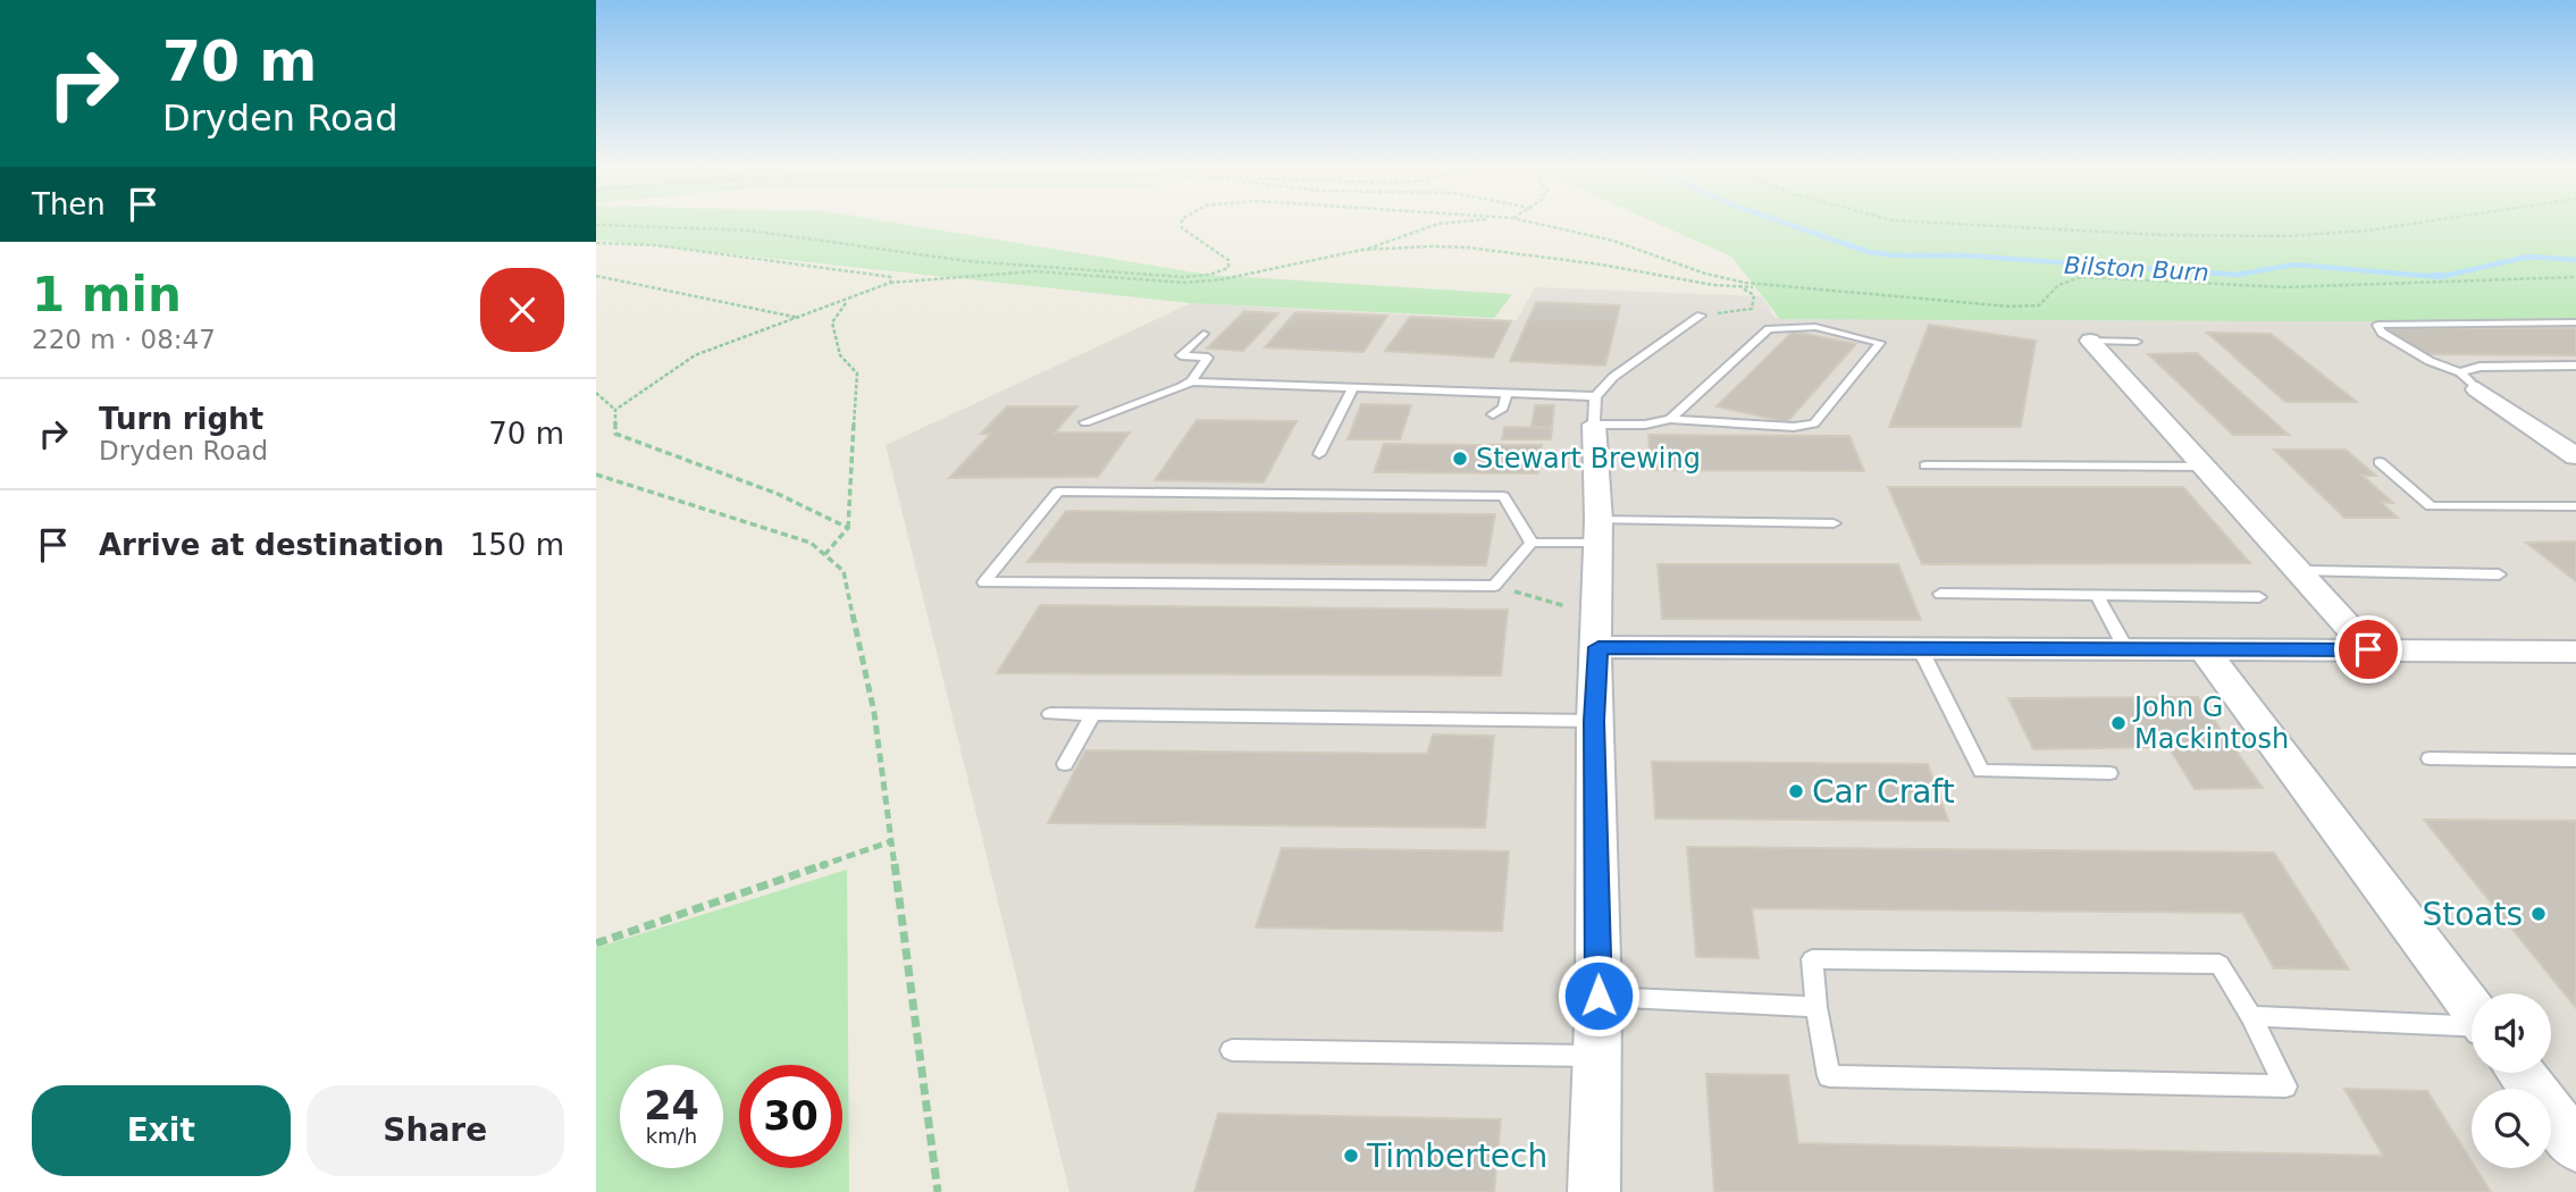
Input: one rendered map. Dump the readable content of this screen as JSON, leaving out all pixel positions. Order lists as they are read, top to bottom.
{
  "water": ["Bilston Burn"],
  "places": [
    "Stewart Brewing",
    "John G Mackintosh",
    "Car Craft",
    "Stoats",
    "Timbertech"
  ],
  "page": {
    "turn": ["70 m", "Dryden Road"],
    "then": "Then",
    "heading": ["1 min", "220 m · 08:47"],
    "list": [
      {
        "name": "Turn right",
        "note": "Dryden Road",
        "value": "70 m"
      },
      {
        "name": "Arrive at destination",
        "value": "150 m"
      }
    ],
    "speed": "24 km/h",
    "limit": "30",
    "buttons": ["Exit", "Share"]
  }
}
